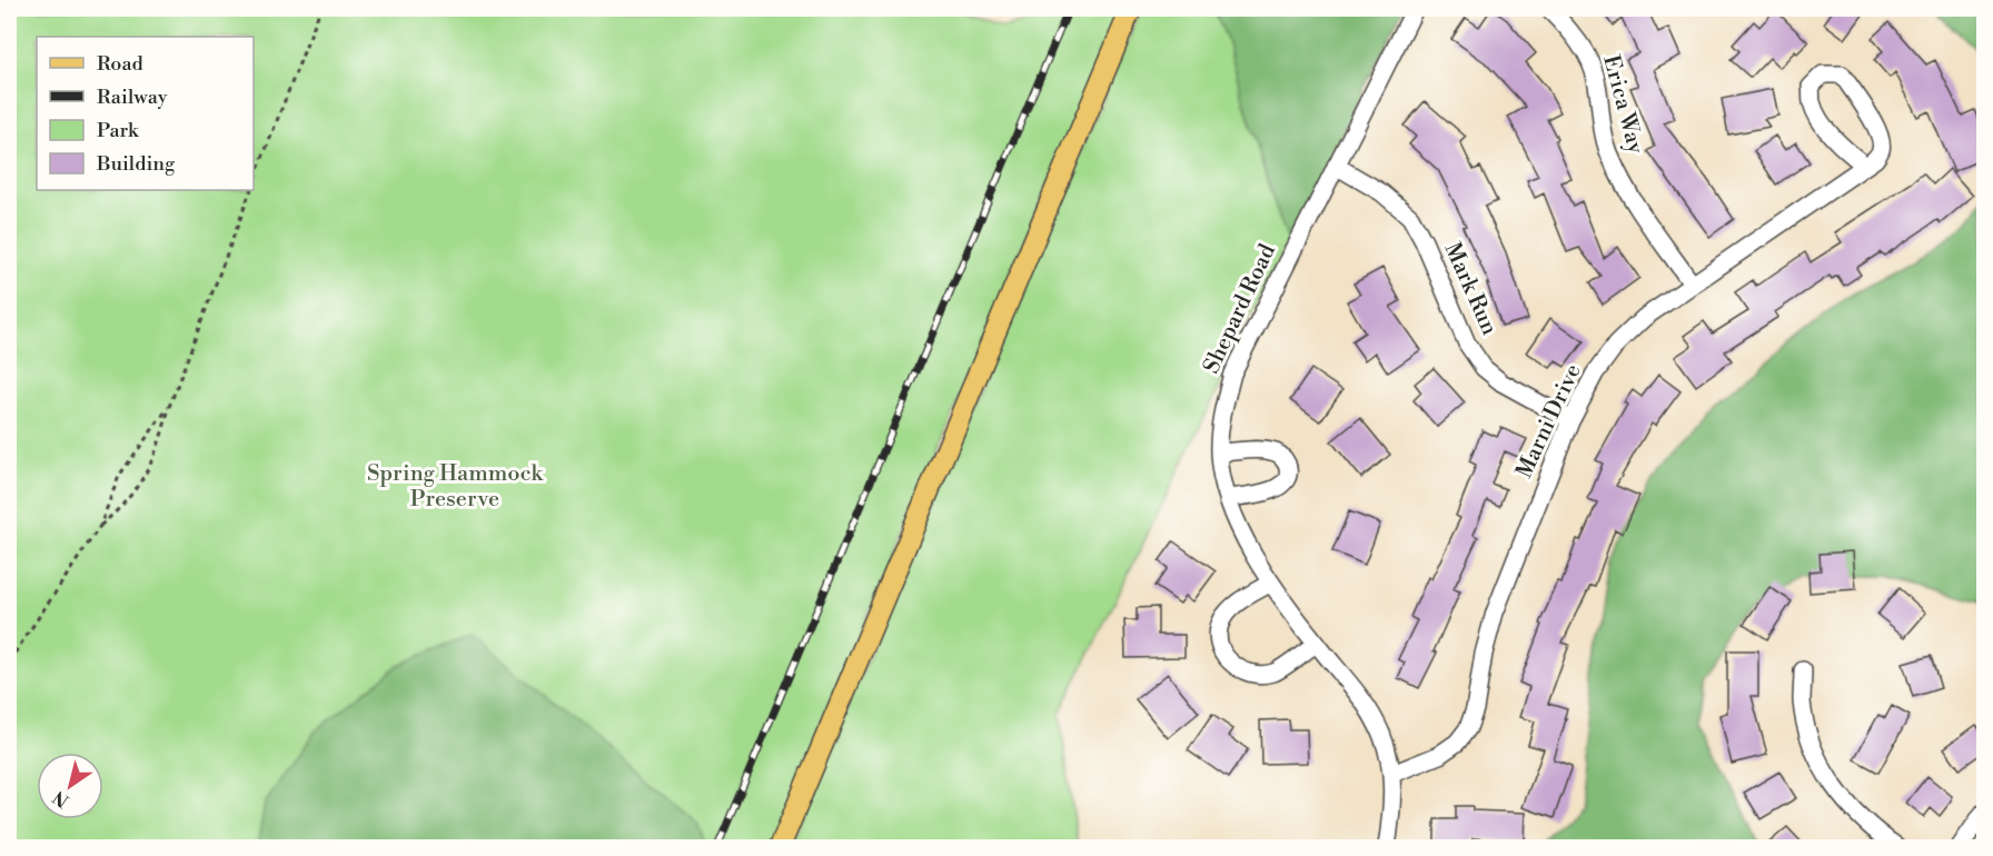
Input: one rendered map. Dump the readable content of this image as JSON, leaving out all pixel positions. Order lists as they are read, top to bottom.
{
  "streets": {
    "street": [
      "Erica Way",
      "Mark Run",
      "Shepard Road",
      "Marni Drive"
    ]
  },
  "crossings": [
    ["Erica Way", "Marni Drive"],
    ["Mark Run", "Shepard Road"],
    ["Mark Run", "Marni Drive"],
    ["Shepard Road", "Marni Drive"]
  ],
  "parks": ["Spring Hammock Preserve"],
  "legend": [
    "Road",
    "Railway",
    "Park",
    "Building"
  ],
  "north": "bottom left"
}
